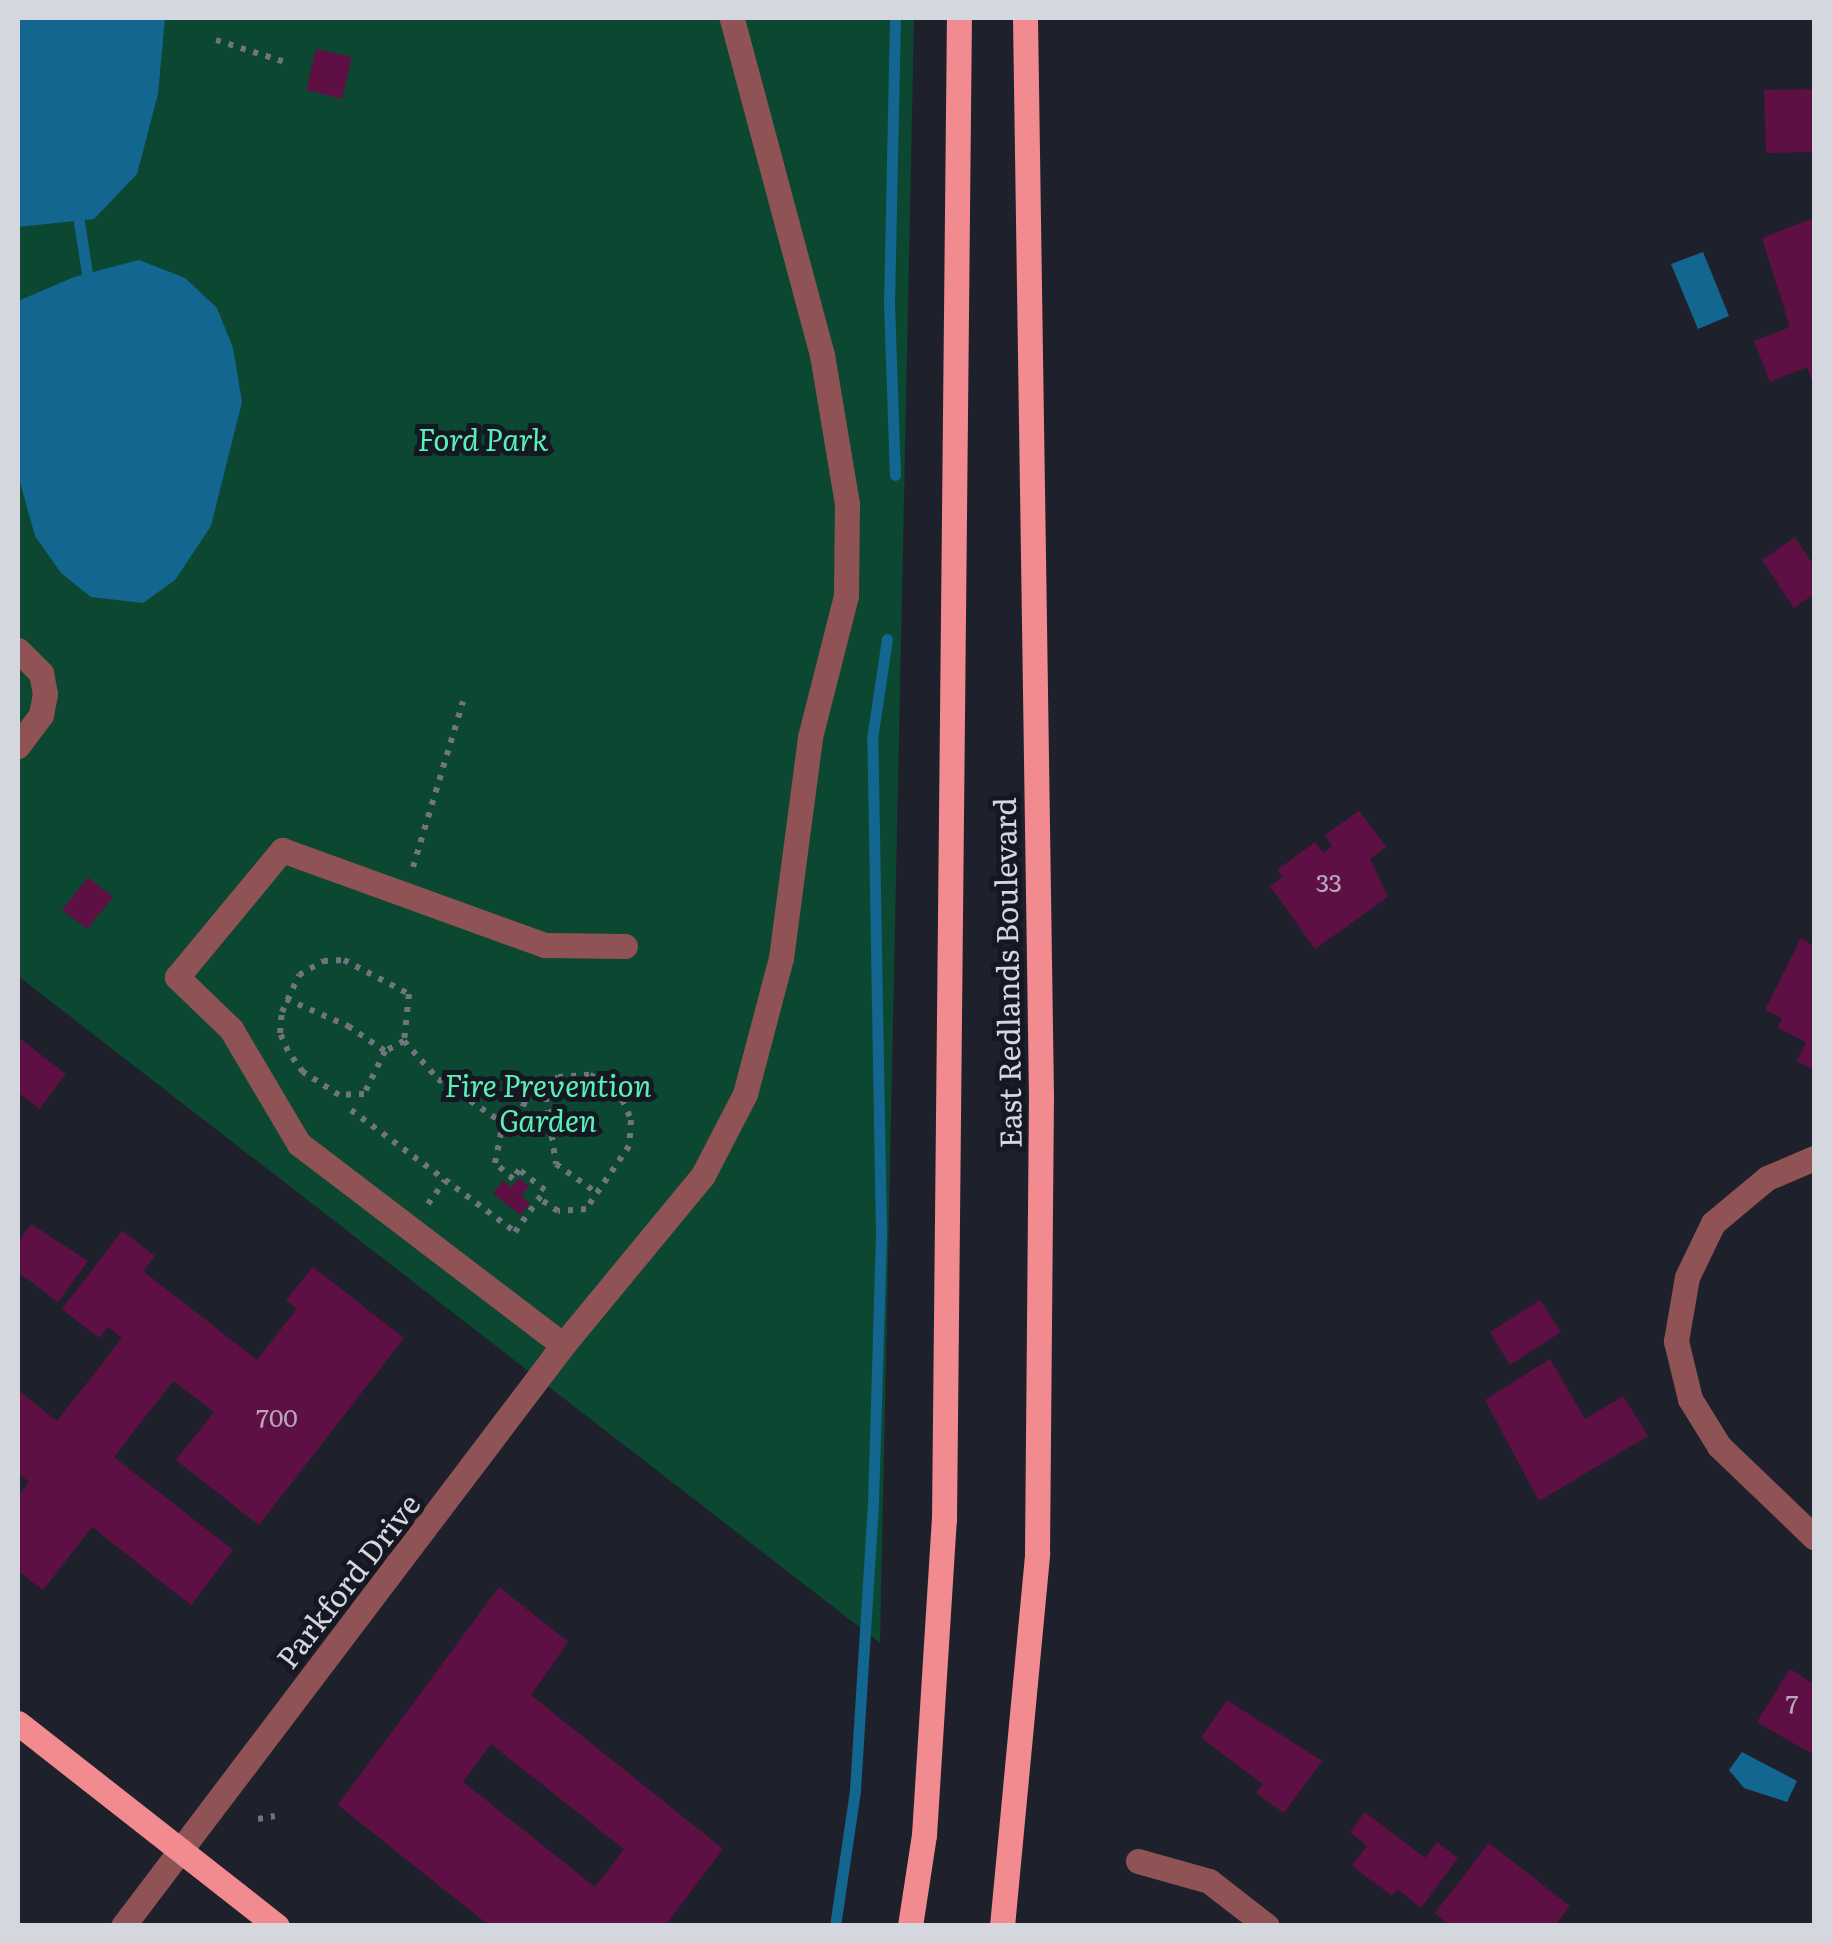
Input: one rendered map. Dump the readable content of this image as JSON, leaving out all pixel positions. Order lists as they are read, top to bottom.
{
  "streets": {
    "main road": ["East Redlands Boulevard"],
    "street": ["Parkford Drive"]
  },
  "parks": ["Ford Park", "Fire Prevention Garden"],
  "house_numbers": ["33", "700", "7"]
}
